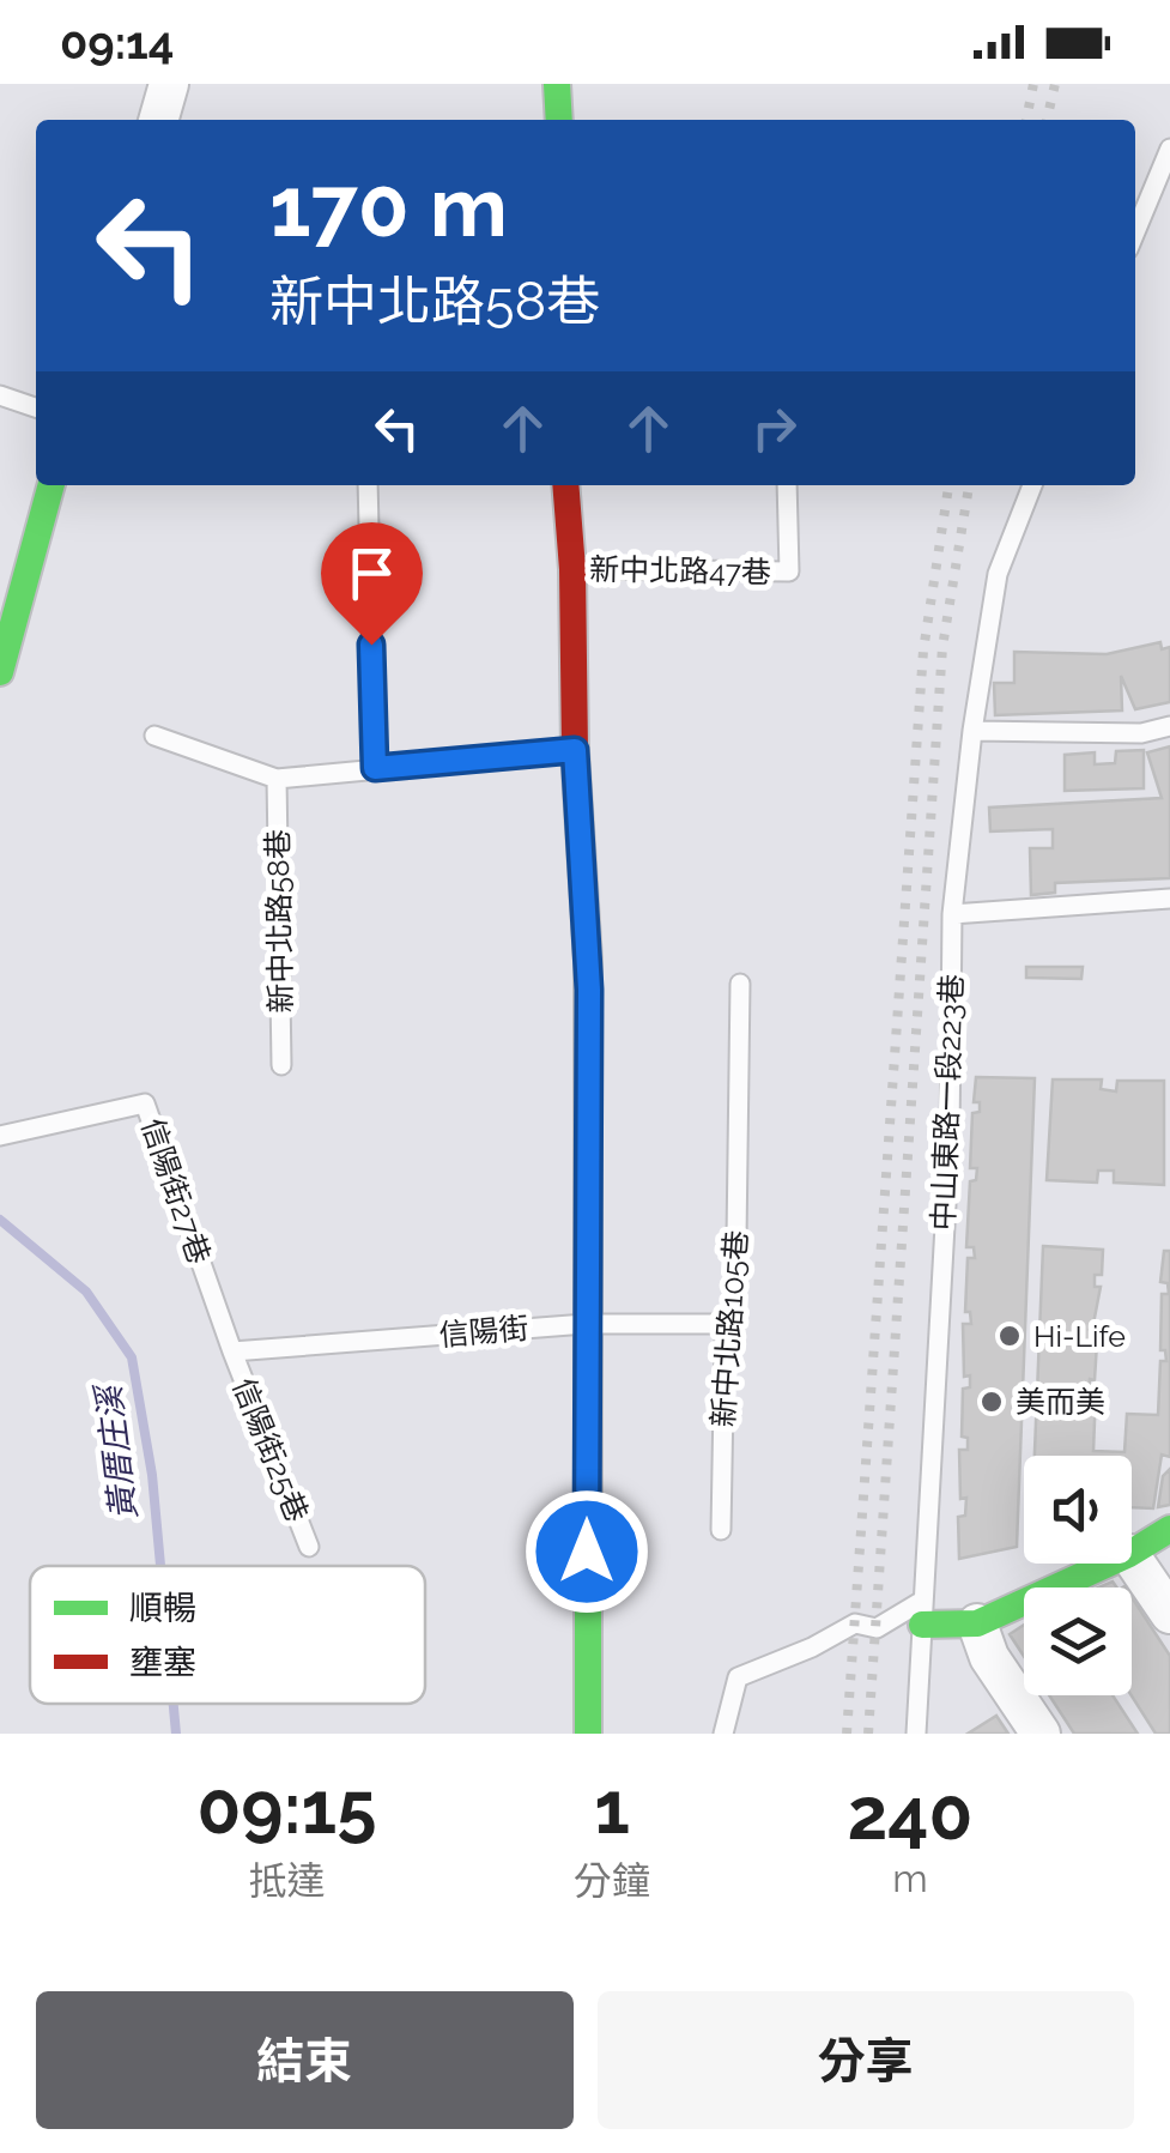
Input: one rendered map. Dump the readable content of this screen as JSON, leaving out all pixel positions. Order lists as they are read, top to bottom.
{
  "streets": {
    "lane": [
      "新中北路47巷",
      "新中北路58巷",
      "中山東路一段223巷",
      "信陽街27巷",
      "新中北路105巷",
      "信陽街",
      "信陽街25巷"
    ]
  },
  "crossings": [
    ["信陽街27巷", "信陽街"],
    ["信陽街27巷", "信陽街25巷"],
    ["新中北路105巷", "信陽街"],
    ["信陽街", "信陽街25巷"]
  ],
  "water": ["黃厝庄溪"],
  "places": ["Hi-Life", "美而美"],
  "legend": ["順暢", "壅塞"],
  "page": {
    "status": "09:14",
    "turn": ["170 m", "新中北路58巷"],
    "eta": [
      "09:15",
      "抵達",
      "1",
      "分鐘",
      "240",
      "m"
    ],
    "buttons": ["結束", "分享"]
  }
}
